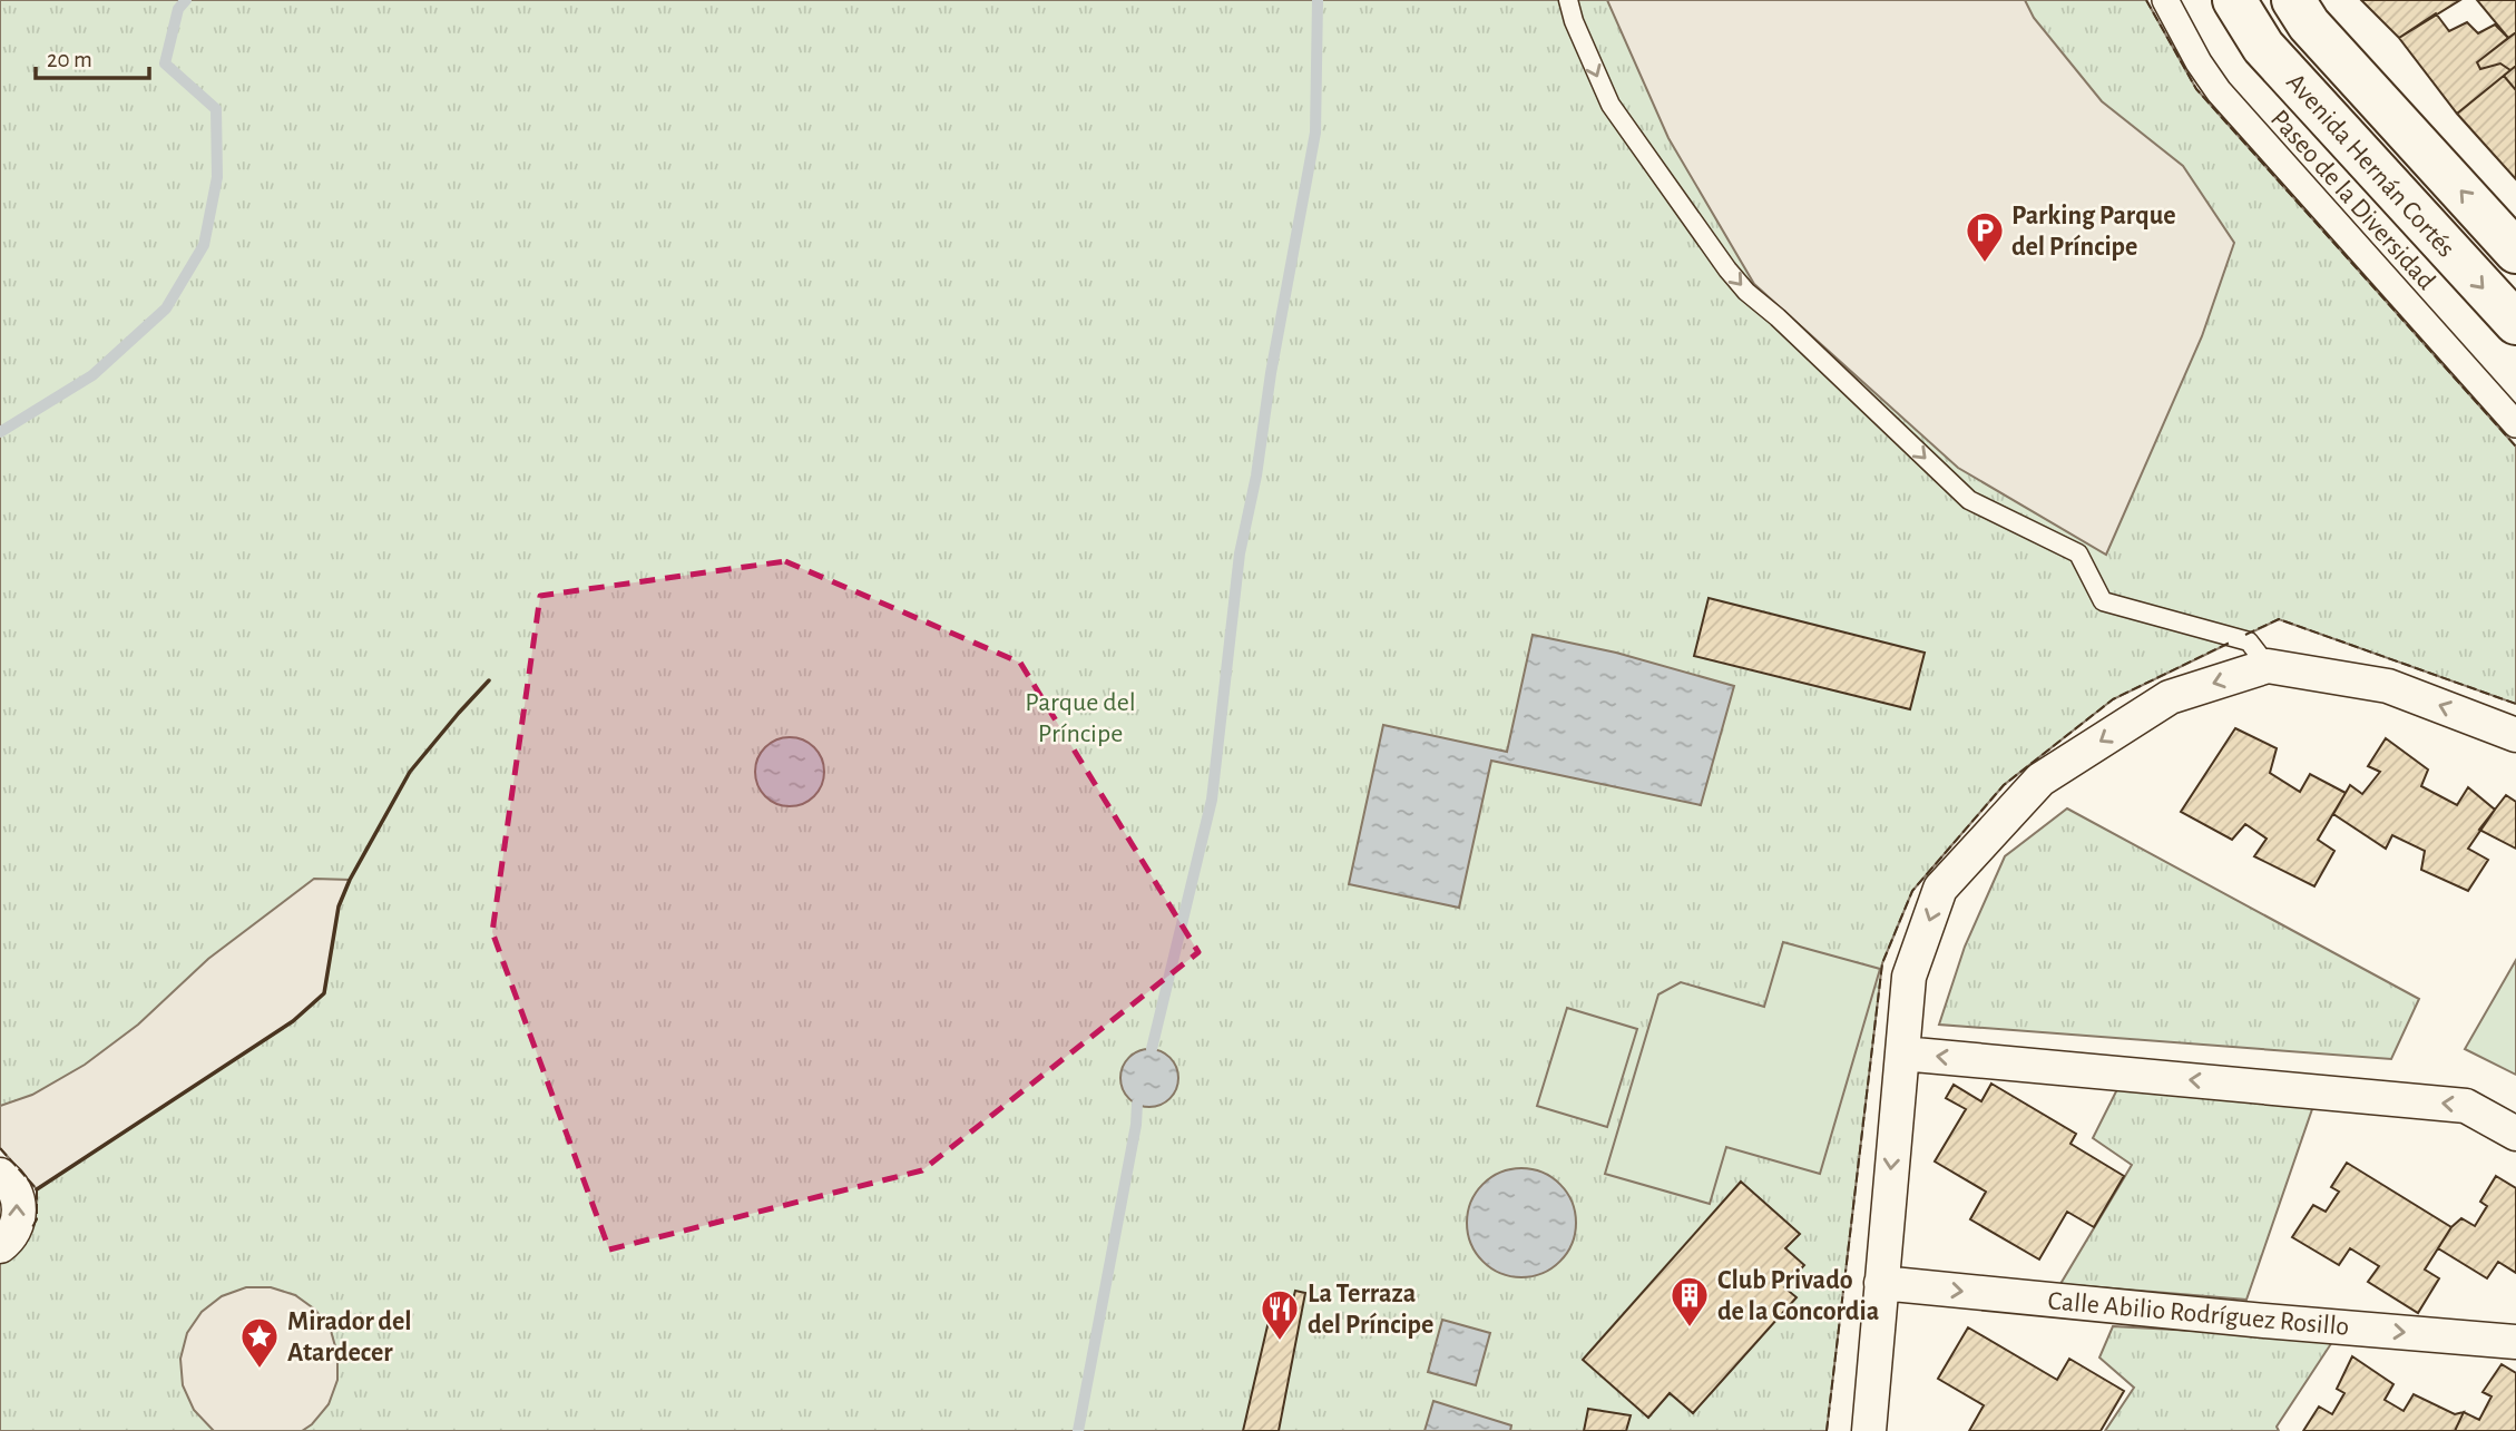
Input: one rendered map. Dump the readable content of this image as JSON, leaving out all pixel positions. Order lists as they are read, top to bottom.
{
  "streets": {
    "main road": ["Avenida Hernán Cortés"],
    "street": ["Paseo de la Diversidad", "Calle Abilio Rodríguez Rosillo"]
  },
  "parks": ["Parque del Príncipe"],
  "places": {
    "parking": ["Parking Parque del Príncipe"],
    "building": ["Club Privado de la Concordia"],
    "restaurant": ["La Terraza del Príncipe"],
    "place": ["Mirador del Atardecer"]
  },
  "scale_bar": "20 m"
}
